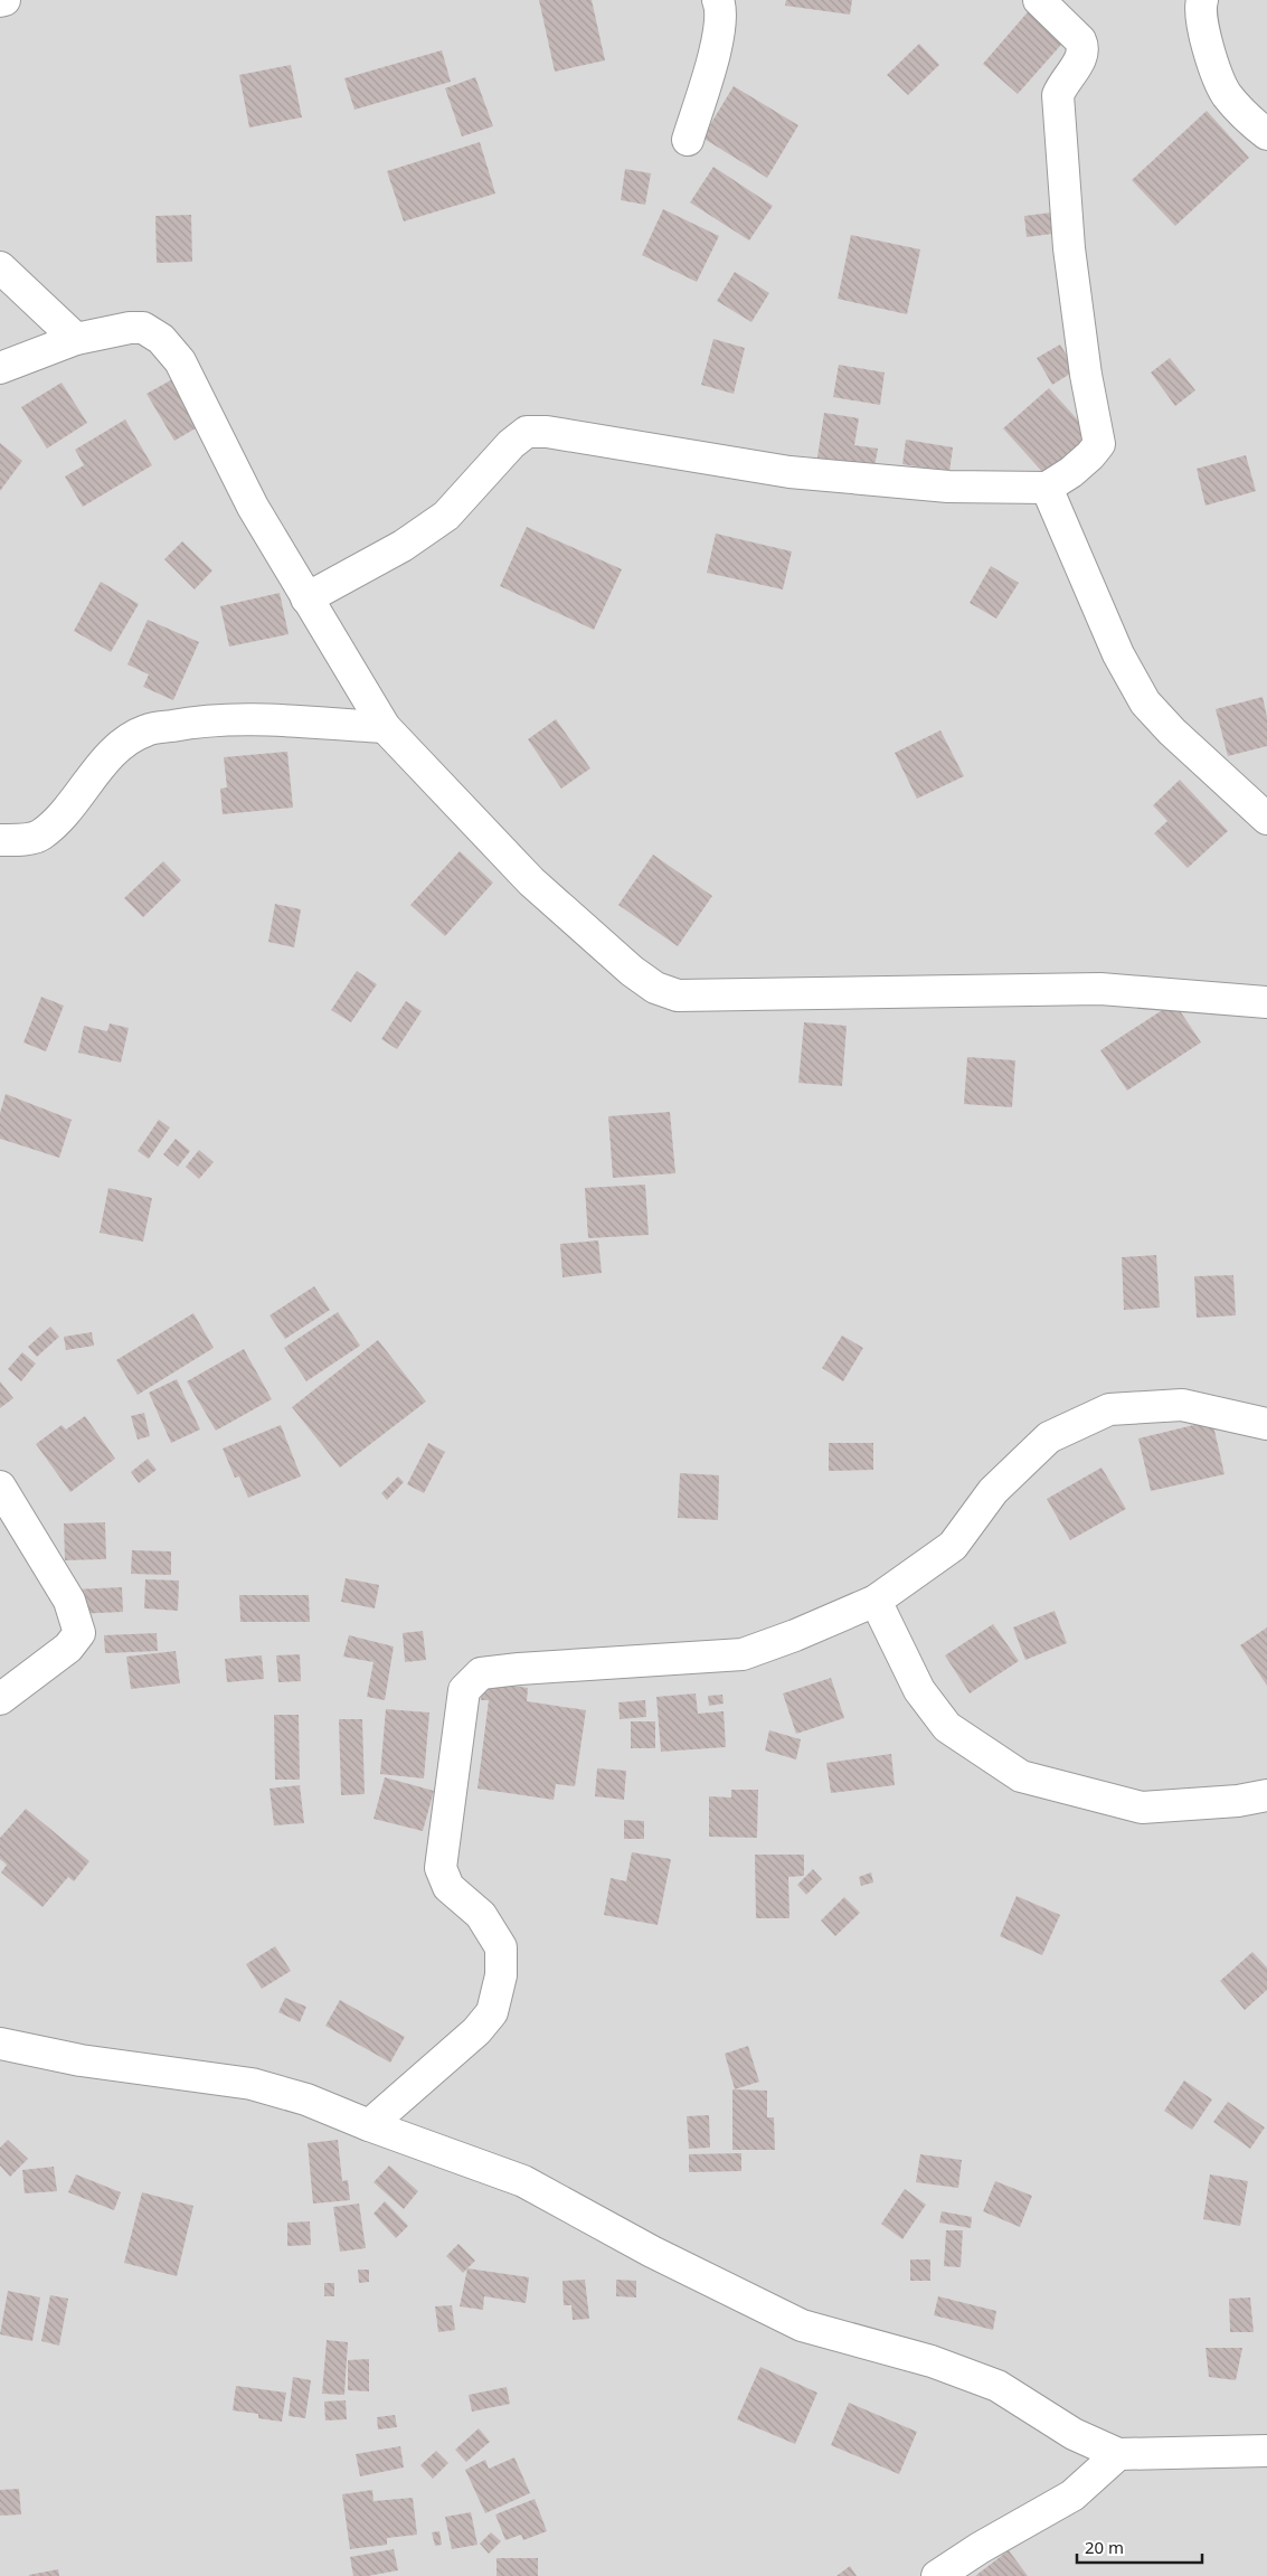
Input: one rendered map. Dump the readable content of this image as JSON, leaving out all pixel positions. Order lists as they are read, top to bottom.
{
  "scale_bar": "20 m"
}
